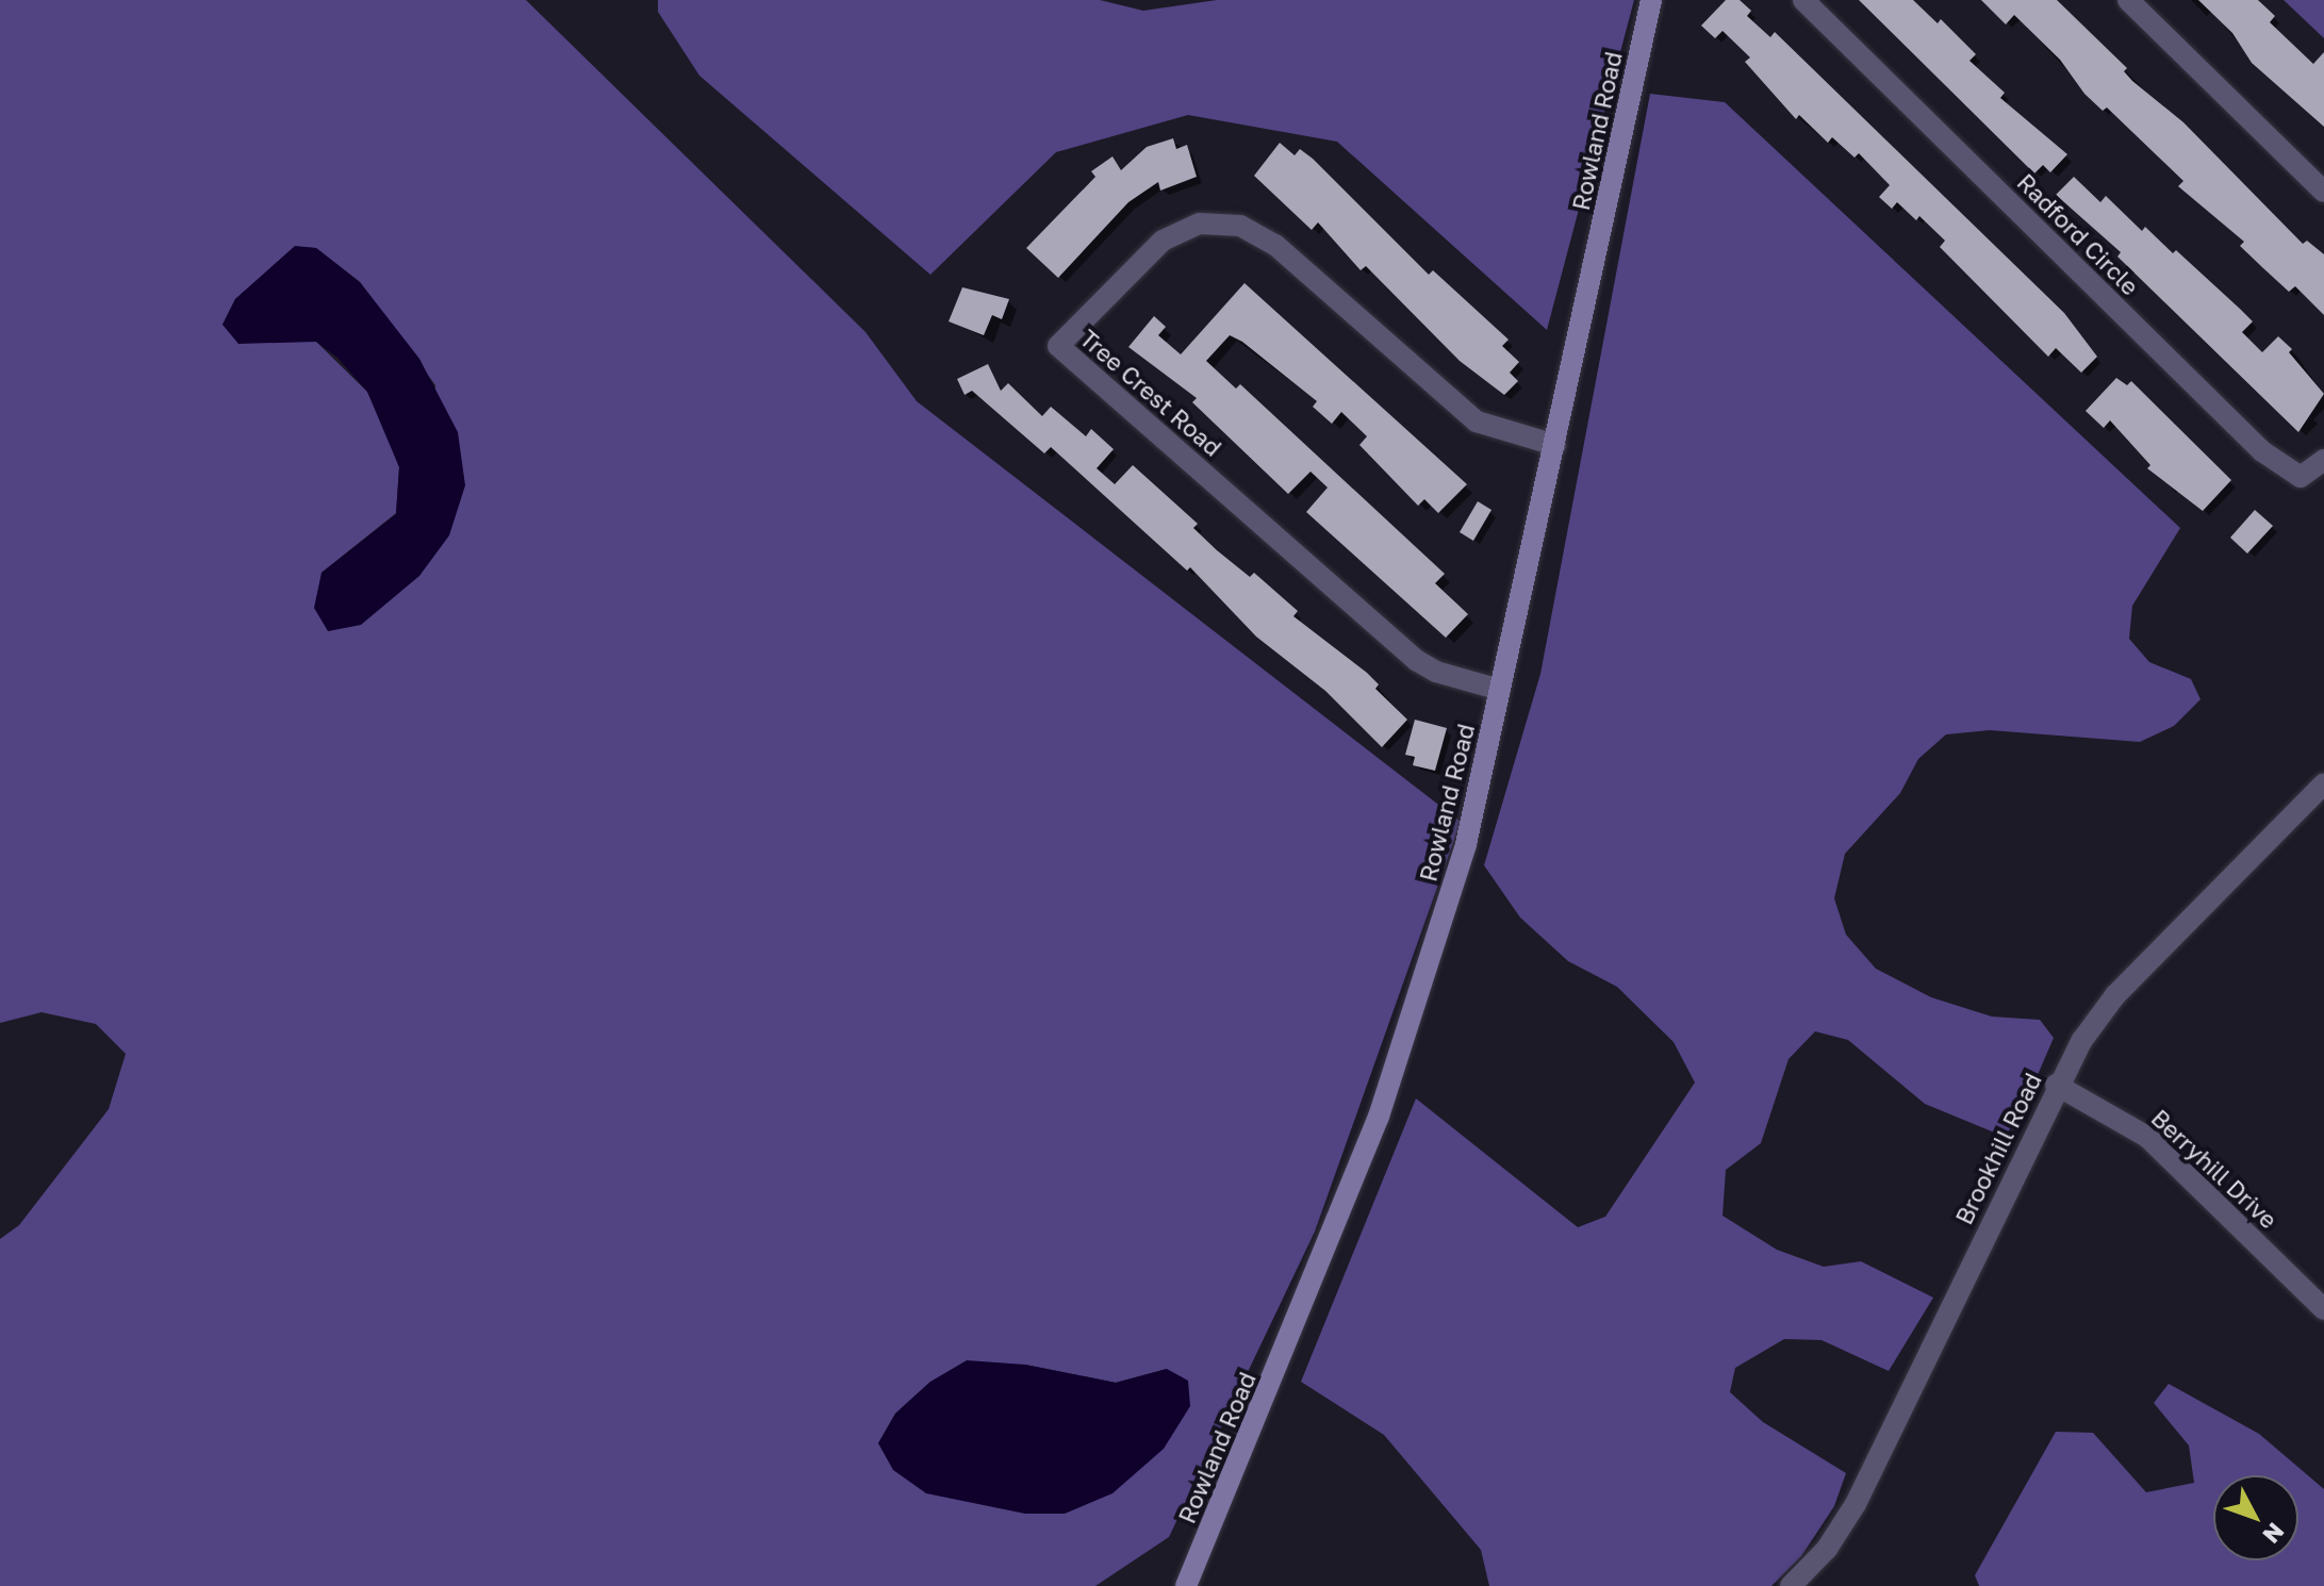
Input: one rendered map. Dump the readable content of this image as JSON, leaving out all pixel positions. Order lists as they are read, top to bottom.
{
  "streets": {
    "street": [
      "Rowland Road",
      "Radford Circle",
      "Tree Crest Road",
      "Brookhill Road",
      "Berryhill Drive"
    ]
  },
  "crossings": [
    ["Rowland Road", "Tree Crest Road"],
    ["Brookhill Road", "Berryhill Drive"]
  ],
  "north": "bottom right"
}
